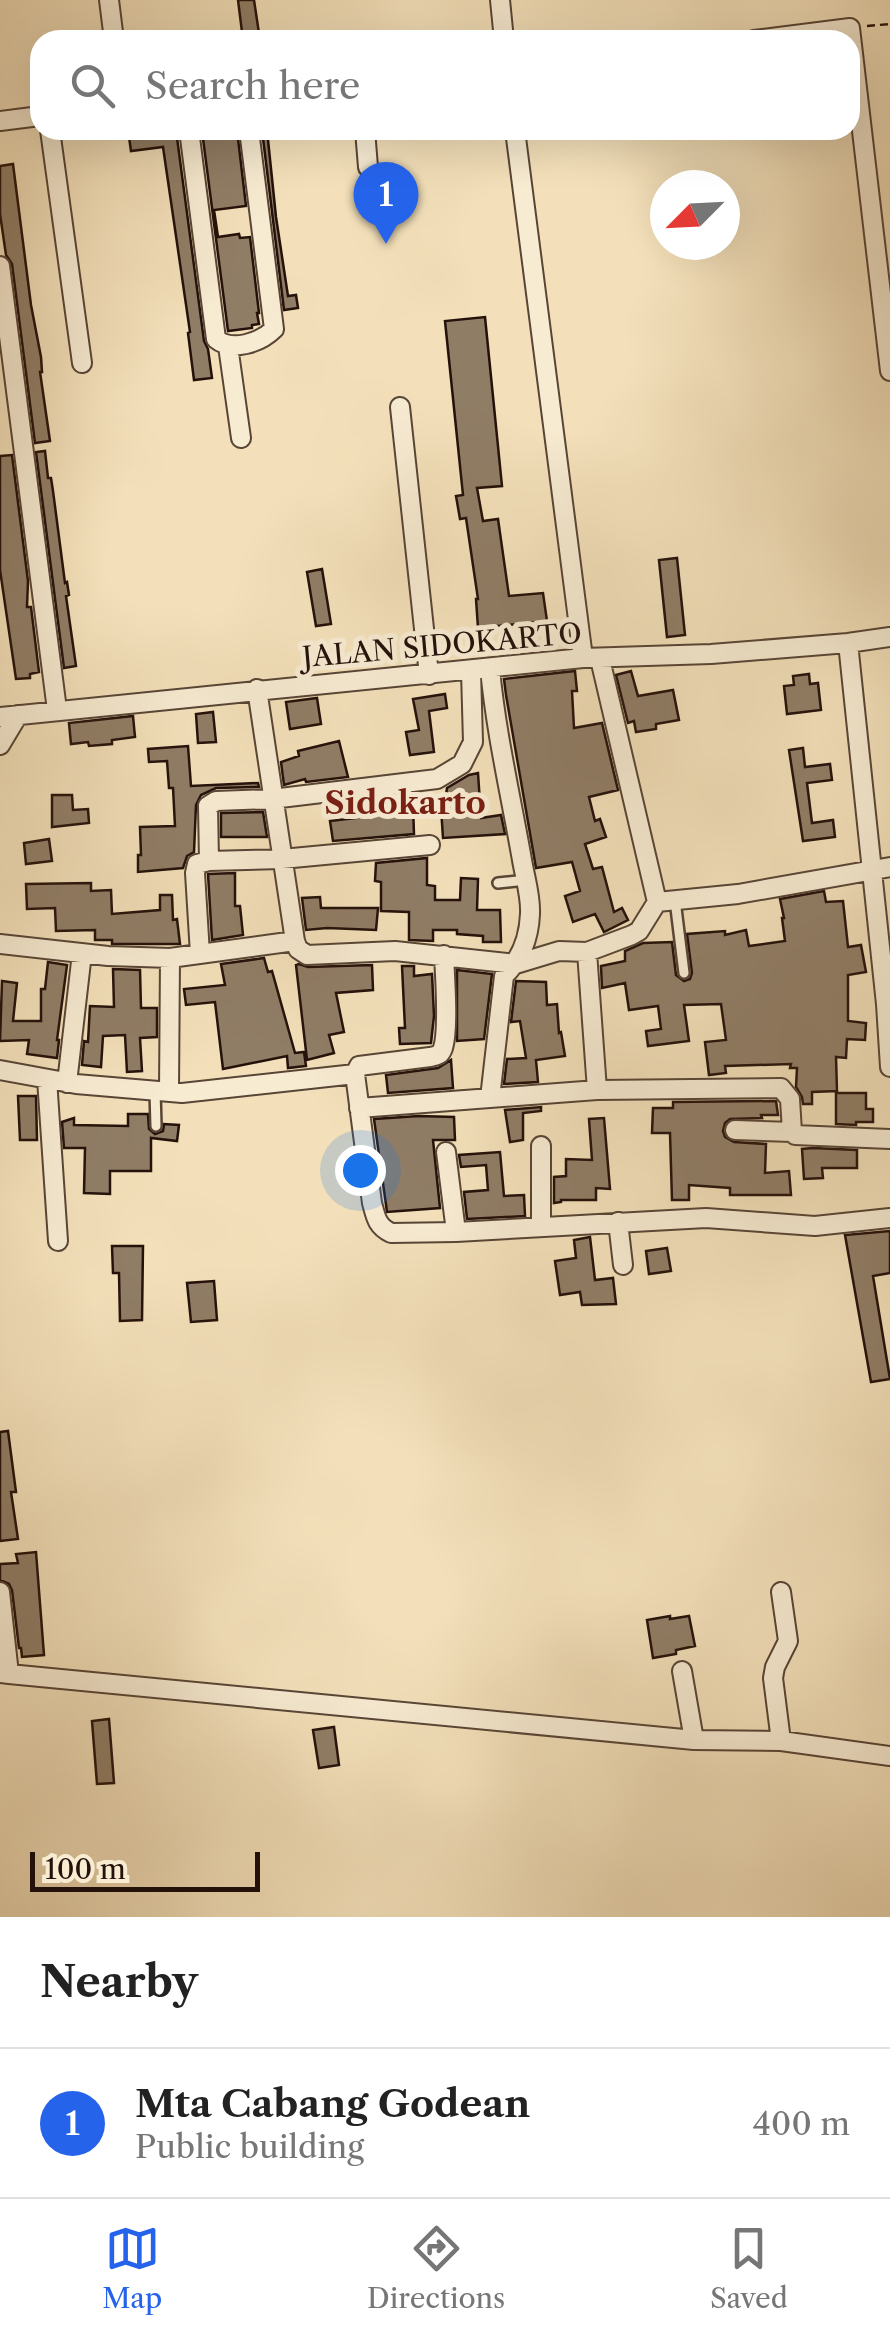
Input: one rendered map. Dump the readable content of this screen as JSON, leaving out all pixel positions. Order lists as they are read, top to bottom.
{
  "streets": {
    "street": ["JALAN SIDOKARTO"]
  },
  "districts": ["Sidokarto"],
  "scale_bar": "100 m",
  "north": "bottom left",
  "page": {
    "search": "Search here",
    "pins": "1",
    "scale": "100 m",
    "heading": "Nearby",
    "list": [
      {
        "mark": "1",
        "name": "Mta Cabang Godean",
        "note": "Public building",
        "value": "400 m"
      }
    ],
    "nav": ["Map", "Directions", "Saved"]
  }
}
